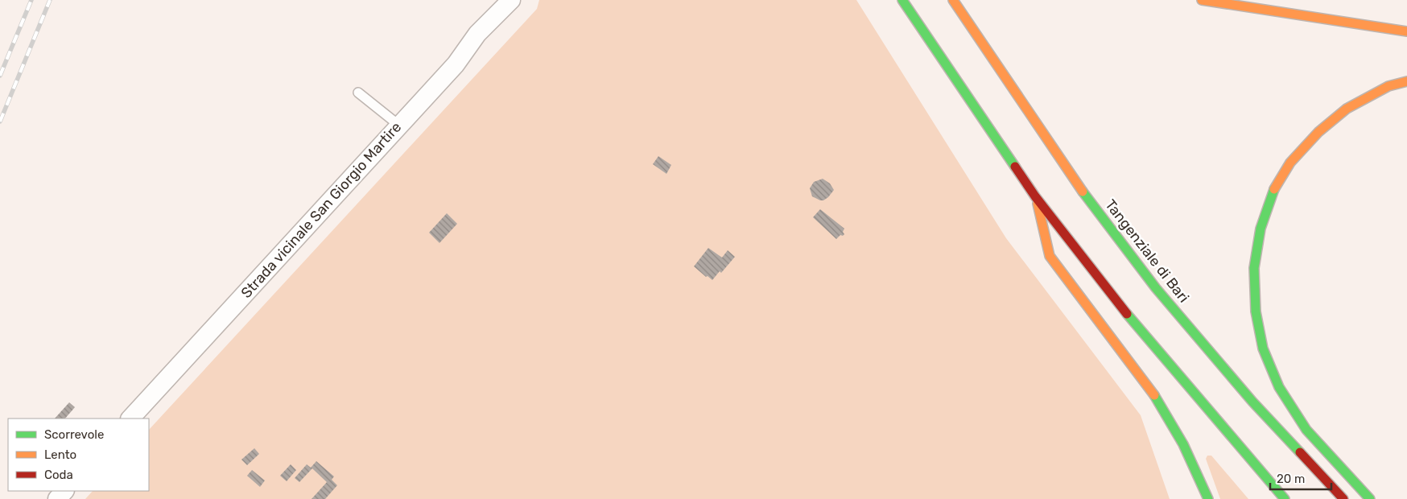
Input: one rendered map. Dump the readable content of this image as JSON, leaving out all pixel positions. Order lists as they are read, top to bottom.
{
  "streets": {
    "highway": ["Tangenziale di Bari"],
    "street": ["Strada vicinale San Giorgio Martire"]
  },
  "legend": ["Scorrevole", "Lento", "Coda"],
  "scale_bar": "20 m"
}
